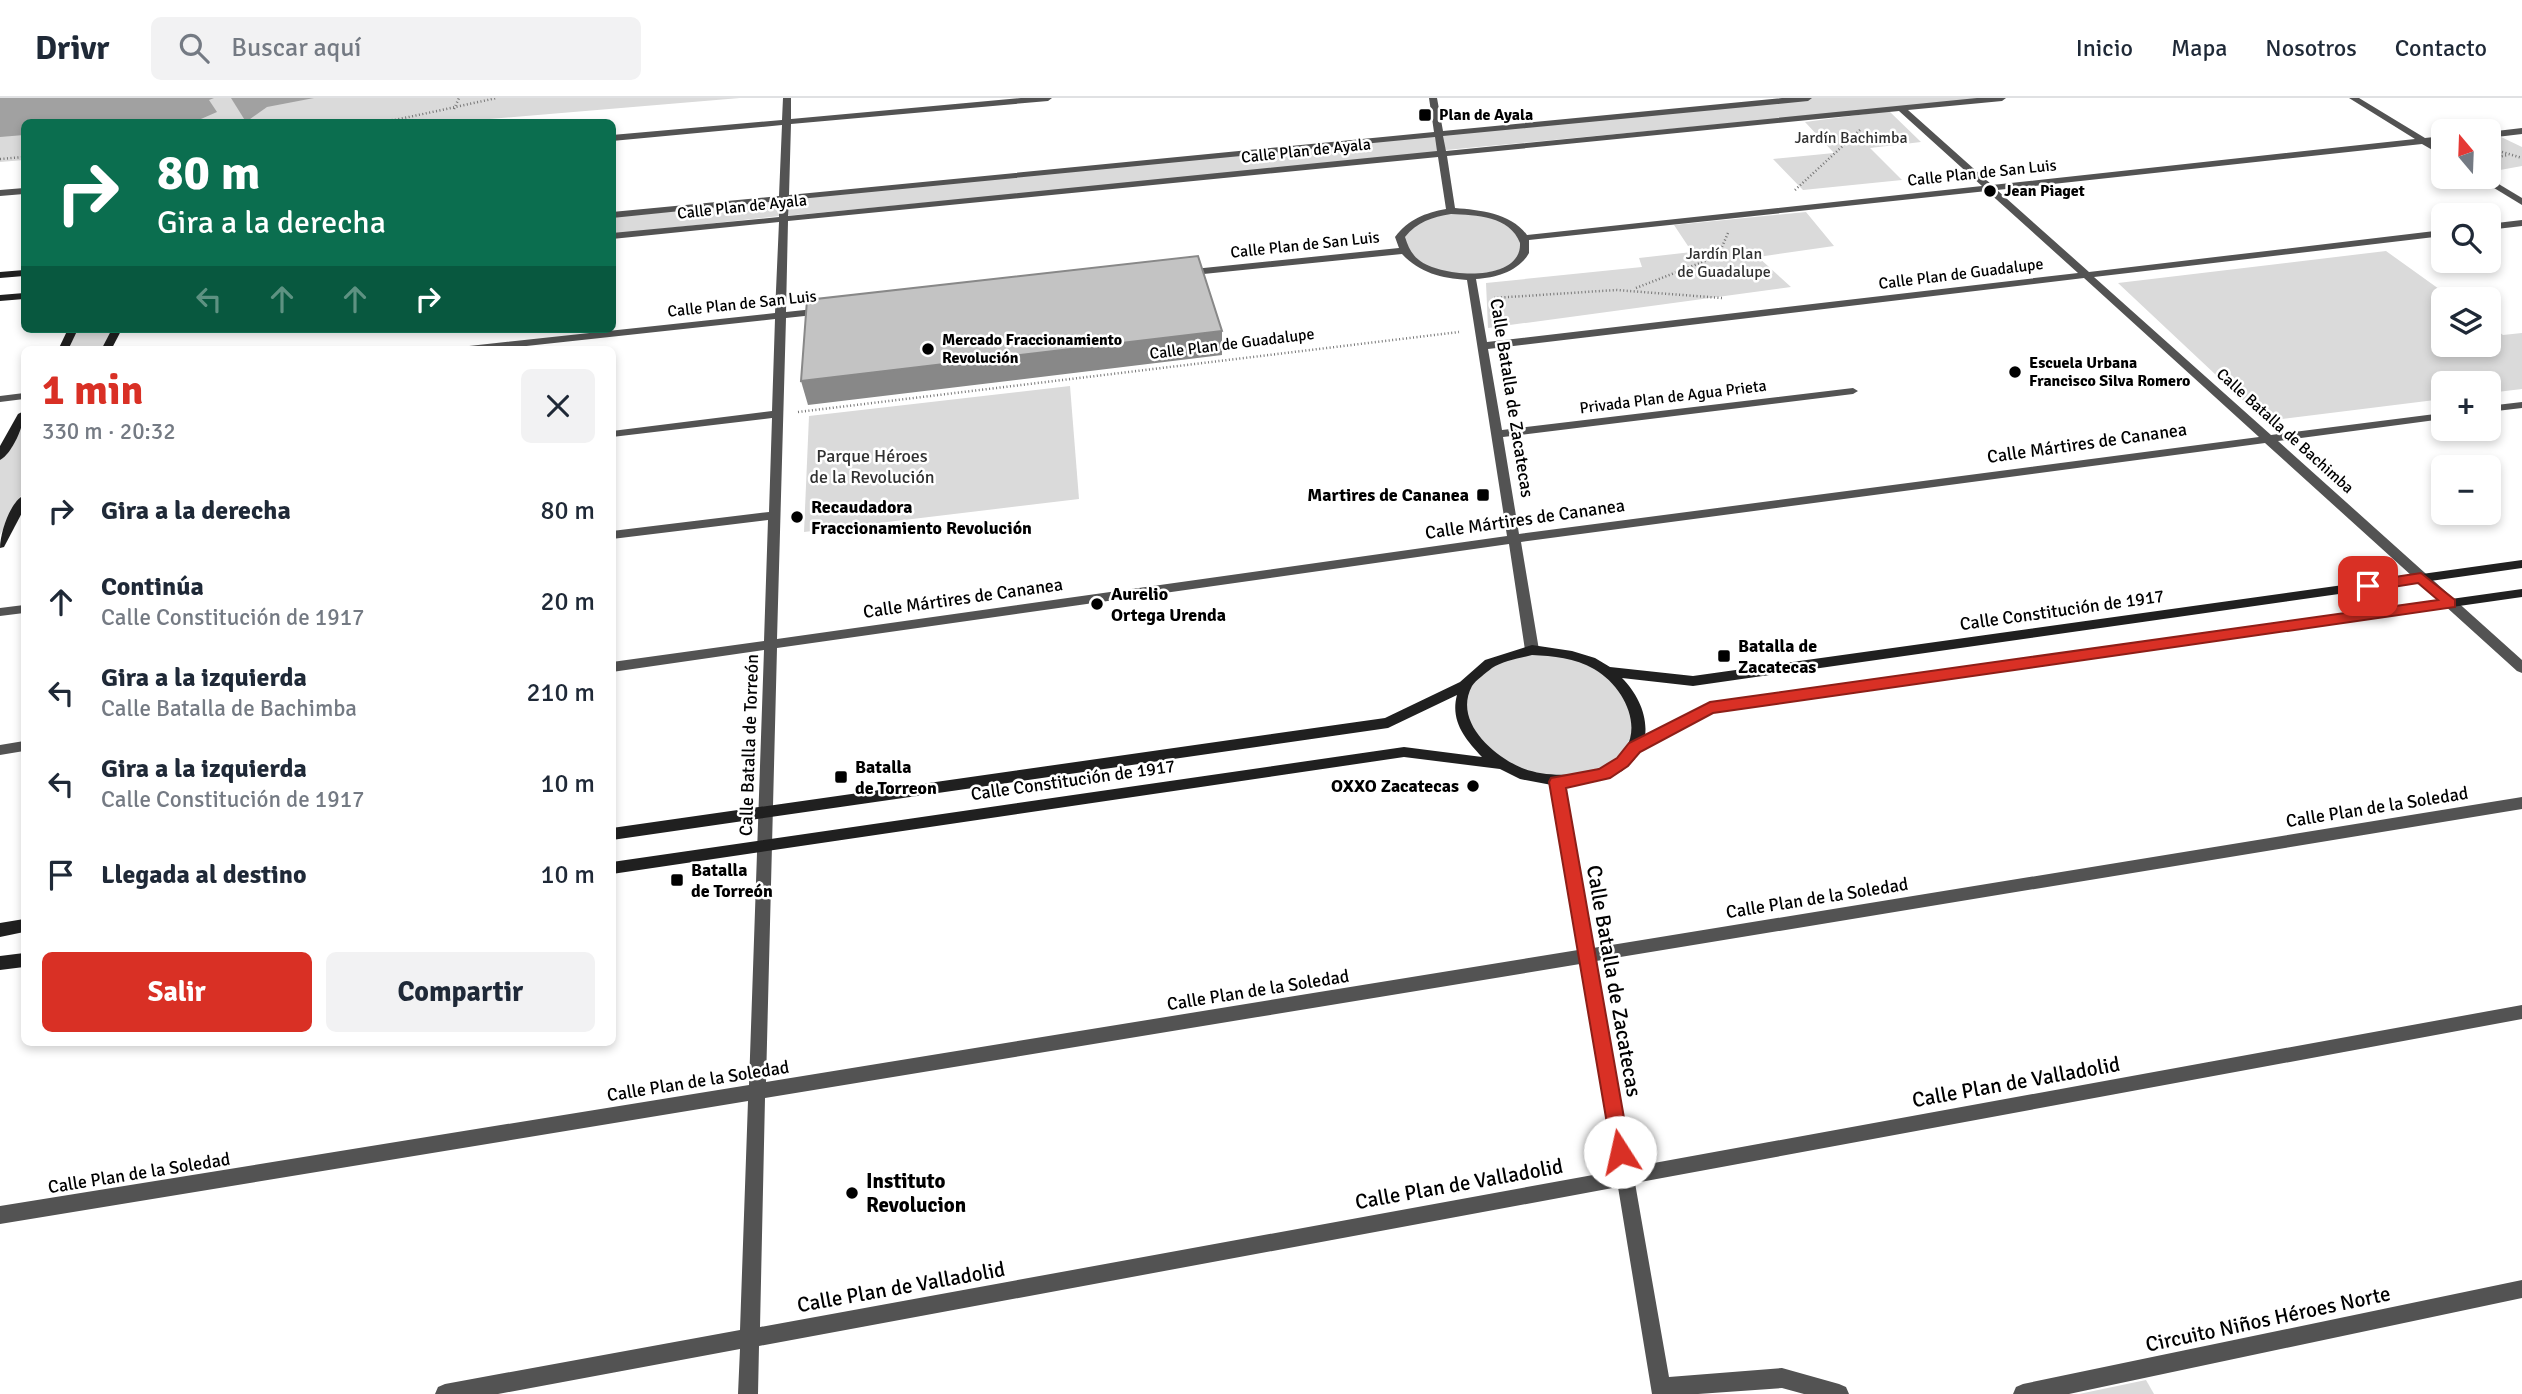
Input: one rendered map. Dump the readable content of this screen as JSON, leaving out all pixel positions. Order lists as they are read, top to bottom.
{
  "streets": {
    "street": [
      "Calle Plan de Ayala",
      "Calle Plan de San Luis",
      "Calle Plan de Guadalupe",
      "Privada Plan de Agua Prieta",
      "Calle Batalla de Zacatecas",
      "Calle Batalla de Bachimba",
      "Calle Mártires de Cananea",
      "Calle Constitución de 1917",
      "Calle Batalla de Torreón",
      "Calle Plan de la Soledad",
      "Calle Plan de Valladolid",
      "Circuito Niños Héroes Norte"
    ]
  },
  "crossings": [
    ["Calle Plan de Ayala", "Calle Batalla de Bachimba"],
    ["Calle Plan de Ayala", "Calle Batalla de Torreón"],
    ["Calle Plan de San Luis", "Calle Batalla de Bachimba"],
    ["Calle Plan de San Luis", "Calle Batalla de Torreón"],
    ["Calle Plan de Guadalupe", "Calle Batalla de Zacatecas"],
    ["Calle Plan de Guadalupe", "Calle Batalla de Bachimba"],
    ["Calle Plan de Guadalupe", "Calle Batalla de Torreón"],
    ["Privada Plan de Agua Prieta", "Calle Batalla de Zacatecas"],
    ["Calle Batalla de Zacatecas", "Calle Mártires de Cananea"],
    ["Calle Batalla de Zacatecas", "Calle Constitución de 1917"],
    ["Calle Batalla de Zacatecas", "Calle Plan de la Soledad"],
    ["Calle Batalla de Zacatecas", "Calle Plan de Valladolid"],
    ["Calle Batalla de Bachimba", "Calle Mártires de Cananea"],
    ["Calle Batalla de Bachimba", "Calle Constitución de 1917"],
    ["Calle Mártires de Cananea", "Calle Batalla de Torreón"],
    ["Calle Constitución de 1917", "Calle Batalla de Torreón"],
    ["Calle Batalla de Torreón", "Calle Plan de la Soledad"],
    ["Calle Batalla de Torreón", "Calle Plan de Valladolid"]
  ],
  "parks": ["Jardín Bachimba", "Jardín Plan de Guadalupe", "Parque Héroes de la Revolución"],
  "places": {
    "transit": [
      "Plan de Ayala",
      "Martires de Cananea",
      "Batalla de Zacatecas",
      "Batalla de Torreon",
      "Batalla de Torreón"
    ],
    "other": [
      "Jean Piaget",
      "Mercado Fraccionamiento Revolución",
      "Escuela Urbana Francisco Silva Romero",
      "Recaudadora Fraccionamiento Revolución",
      "Aurelio Ortega Urenda",
      "OXXO Zacatecas",
      "Instituto Revolucion"
    ]
  },
  "north": "top",
  "page": {
    "header": "Drivr",
    "search": "Buscar aquí",
    "nav": [
      "Inicio",
      "Mapa",
      "Nosotros",
      "Contacto"
    ],
    "map_buttons": ["+", "−"],
    "turn": ["80 m", "Gira a la derecha"],
    "heading": ["1 min", "330 m · 20:32"],
    "list": [
      {
        "name": "Gira a la derecha",
        "value": "80 m"
      },
      {
        "name": "Continúa",
        "note": "Calle Constitución de 1917",
        "value": "20 m"
      },
      {
        "name": "Gira a la izquierda",
        "note": "Calle Batalla de Bachimba",
        "value": "210 m"
      },
      {
        "name": "Gira a la izquierda",
        "note": "Calle Constitución de 1917",
        "value": "10 m"
      },
      {
        "name": "Llegada al destino",
        "value": "10 m"
      }
    ],
    "buttons": ["Salir", "Compartir"]
  }
}
